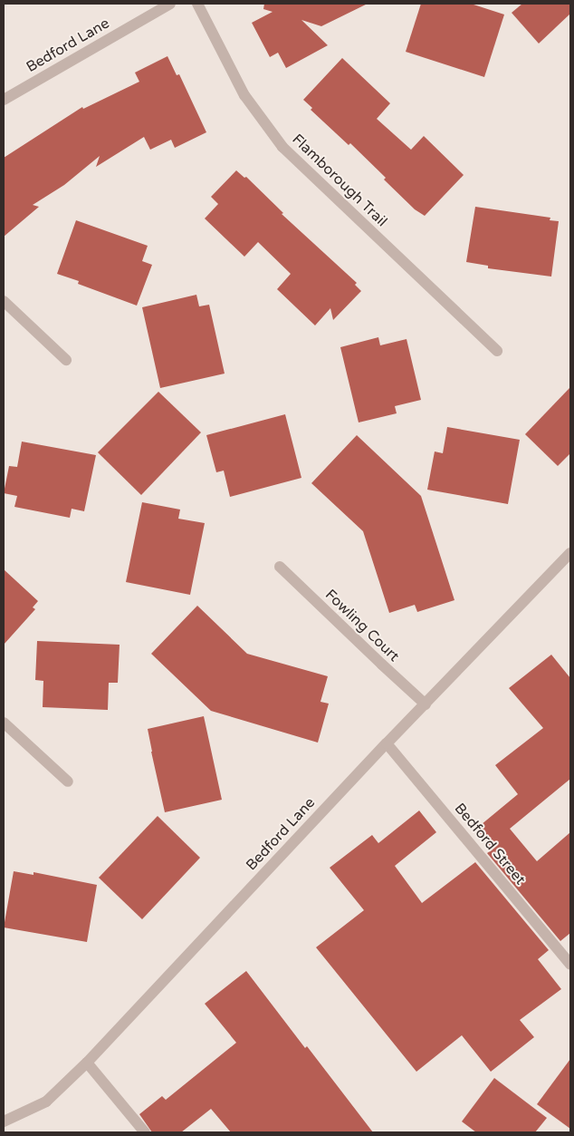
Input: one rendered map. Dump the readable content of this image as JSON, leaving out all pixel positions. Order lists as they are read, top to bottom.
{
  "streets": {
    "street": [
      "Bedford Lane",
      "Flamborough Trail",
      "Fowling Court",
      "Bedford Street"
    ]
  },
  "crossings": [
    ["Bedford Lane", "Fowling Court"],
    ["Bedford Lane", "Bedford Street"]
  ]
}
